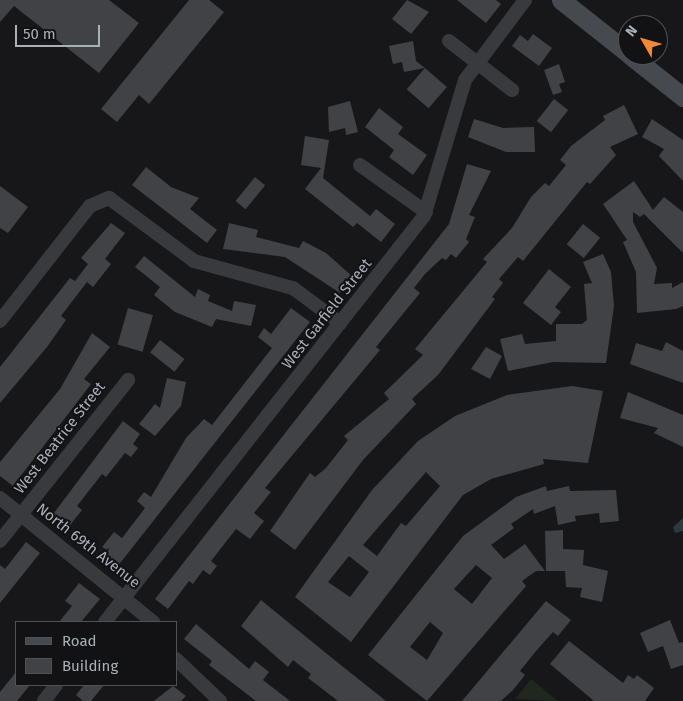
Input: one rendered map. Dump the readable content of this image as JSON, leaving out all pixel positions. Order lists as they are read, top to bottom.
{
  "streets": {
    "street": ["West Garfield Street", "West Beatrice Street", "North 69th Avenue"]
  },
  "crossings": [
    ["West Garfield Street", "North 69th Avenue"],
    ["West Beatrice Street", "North 69th Avenue"]
  ],
  "legend": ["Road", "Building"],
  "scale_bar": "50 m",
  "north": "top left"
}
